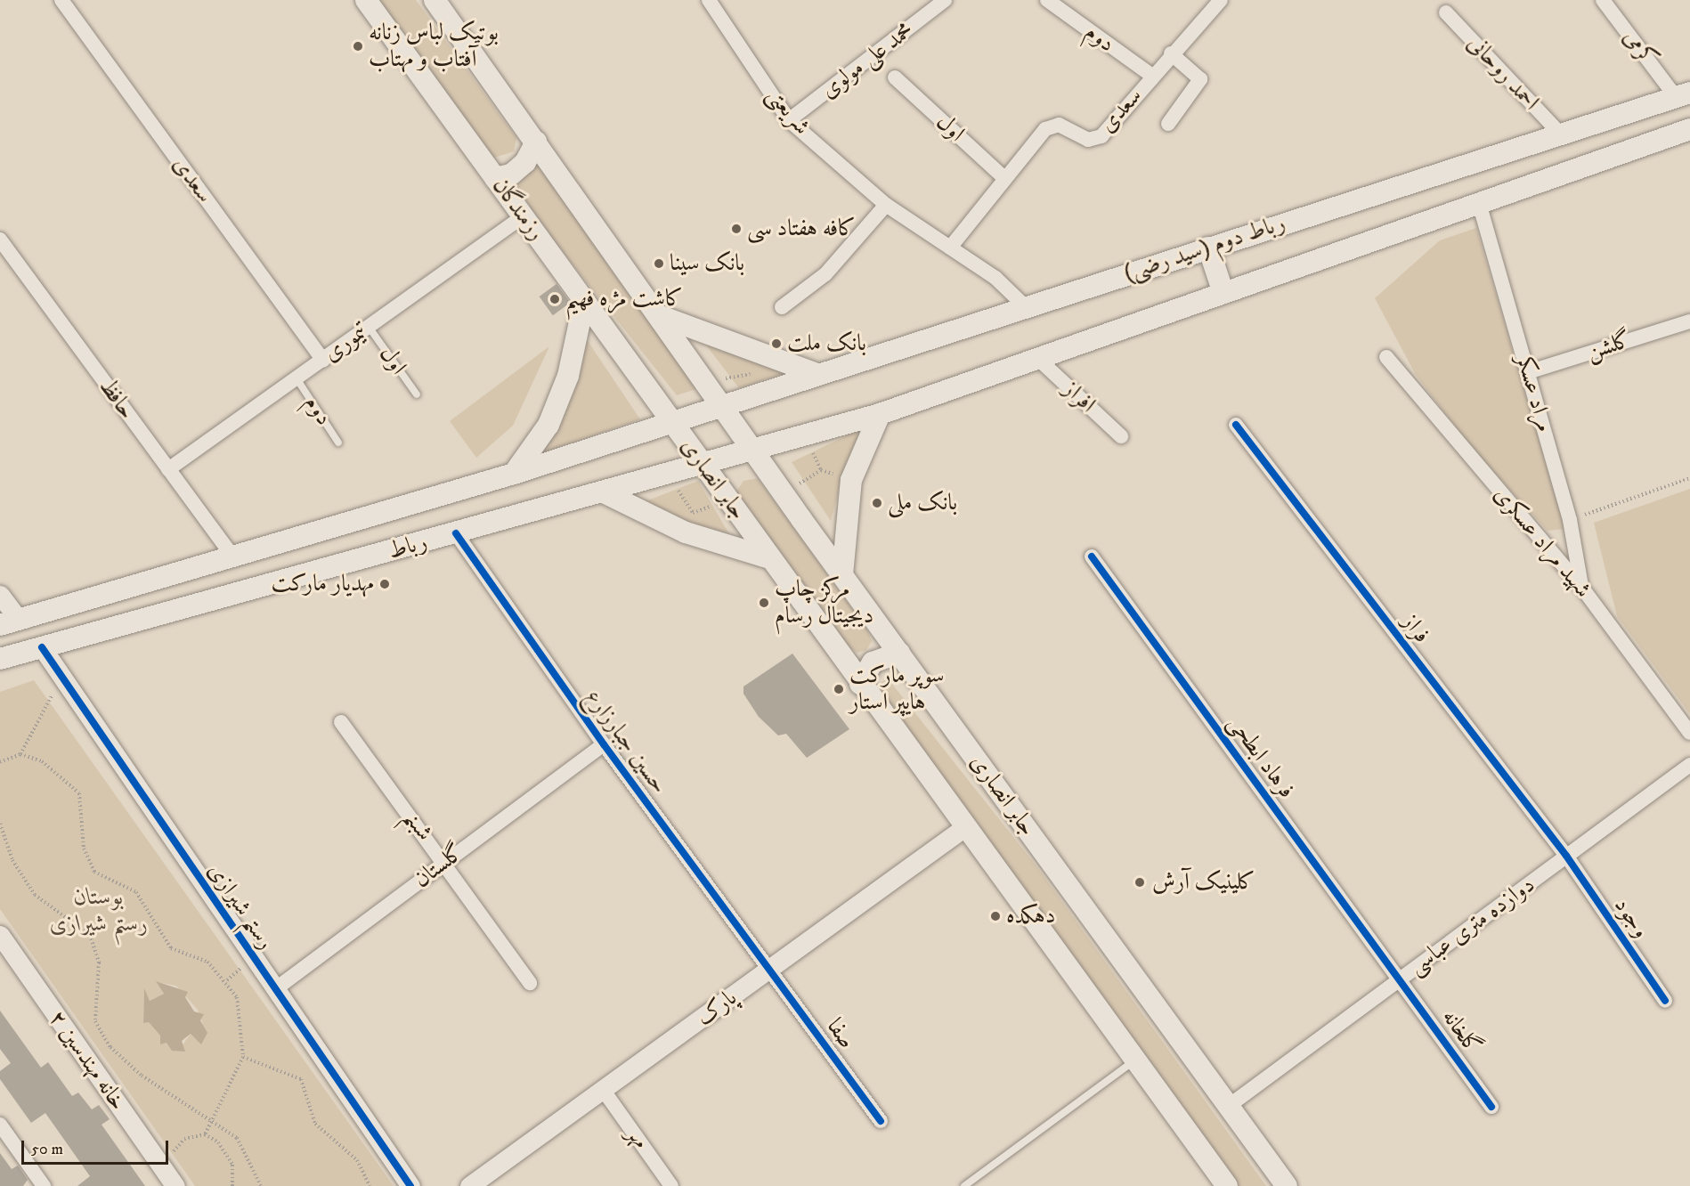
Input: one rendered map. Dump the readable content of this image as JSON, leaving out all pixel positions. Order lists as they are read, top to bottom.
{
  "streets": {
    "main road": [
      "رزمندگان",
      "رباط دوم (سید رضی)",
      "جابر انصاری",
      "رباط"
    ],
    "street": [
      "دوم",
      "کرمی",
      "محمد علی مولوی",
      "احمد روحانی",
      "سعدی",
      "شریعتی",
      "اول",
      "تیموری",
      "گلشن",
      "مراد عسکر",
      "افراز",
      "حافظ",
      "شهید مراد عسکری",
      "فراز",
      "حسین جبارزارع",
      "فرهاد ابطحی",
      "شبنم",
      "گلستان",
      "رستم شیرازی",
      "وجود",
      "دوازده متری عباسی",
      "پارک",
      "گلخانه",
      "صفا",
      "خانه مهندسین ۲",
      "مهر"
    ]
  },
  "crossings": [
    ["دوم", "سعدی"],
    ["دوم", "تیموری"],
    ["کرمی", "رباط دوم (سید رضی)"],
    ["محمد علی مولوی", "شریعتی"],
    ["احمد روحانی", "رباط دوم (سید رضی)"],
    ["سعدی", "شریعتی"],
    ["سعدی", "اول"],
    ["سعدی", "تیموری"],
    ["شریعتی", "رباط دوم (سید رضی)"],
    ["اول", "تیموری"],
    ["رزمندگان", "تیموری"],
    ["رزمندگان", "جابر انصاری"],
    ["رزمندگان", "رباط"],
    ["رباط دوم (سید رضی)", "مراد عسکر"],
    ["رباط دوم (سید رضی)", "افراز"],
    ["رباط دوم (سید رضی)", "جابر انصاری"],
    ["رباط دوم (سید رضی)", "رباط"],
    ["تیموری", "حافظ"],
    ["گلشن", "مراد عسکر"],
    ["مراد عسکر", "شهید مراد عسکری"],
    ["حافظ", "رباط"],
    ["جابر انصاری", "رباط"],
    ["جابر انصاری", "دوازده متری عباسی"],
    ["جابر انصاری", "پارک"],
    ["رباط", "حسین جبارزارع"],
    ["رباط", "رستم شیرازی"],
    ["فراز", "وجود"],
    ["فراز", "دوازده متری عباسی"],
    ["حسین جبارزارع", "گلستان"],
    ["حسین جبارزارع", "پارک"],
    ["حسین جبارزارع", "صفا"],
    ["فرهاد ابطحی", "دوازده متری عباسی"],
    ["فرهاد ابطحی", "گلخانه"],
    ["شبنم", "گلستان"],
    ["گلستان", "رستم شیرازی"],
    ["وجود", "دوازده متری عباسی"],
    ["دوازده متری عباسی", "گلخانه"],
    ["پارک", "صفا"],
    ["پارک", "مهر"]
  ],
  "parks": ["بوستان رستم شیرازی"],
  "places": [
    "بوتیک لباس زنانه آفتاب و مهتاب",
    "کافه هفتاد سی",
    "بانک سینا",
    "کاشت مژه فهیم",
    "بانک ملت",
    "بانک ملی",
    "مهدیار مارکت",
    "مرکز چاپ دیجیتال رسام",
    "سوپر مارکت هایپر استار",
    "کلینیک آرش",
    "دهکده"
  ],
  "scale_bar": "50 m"
}
